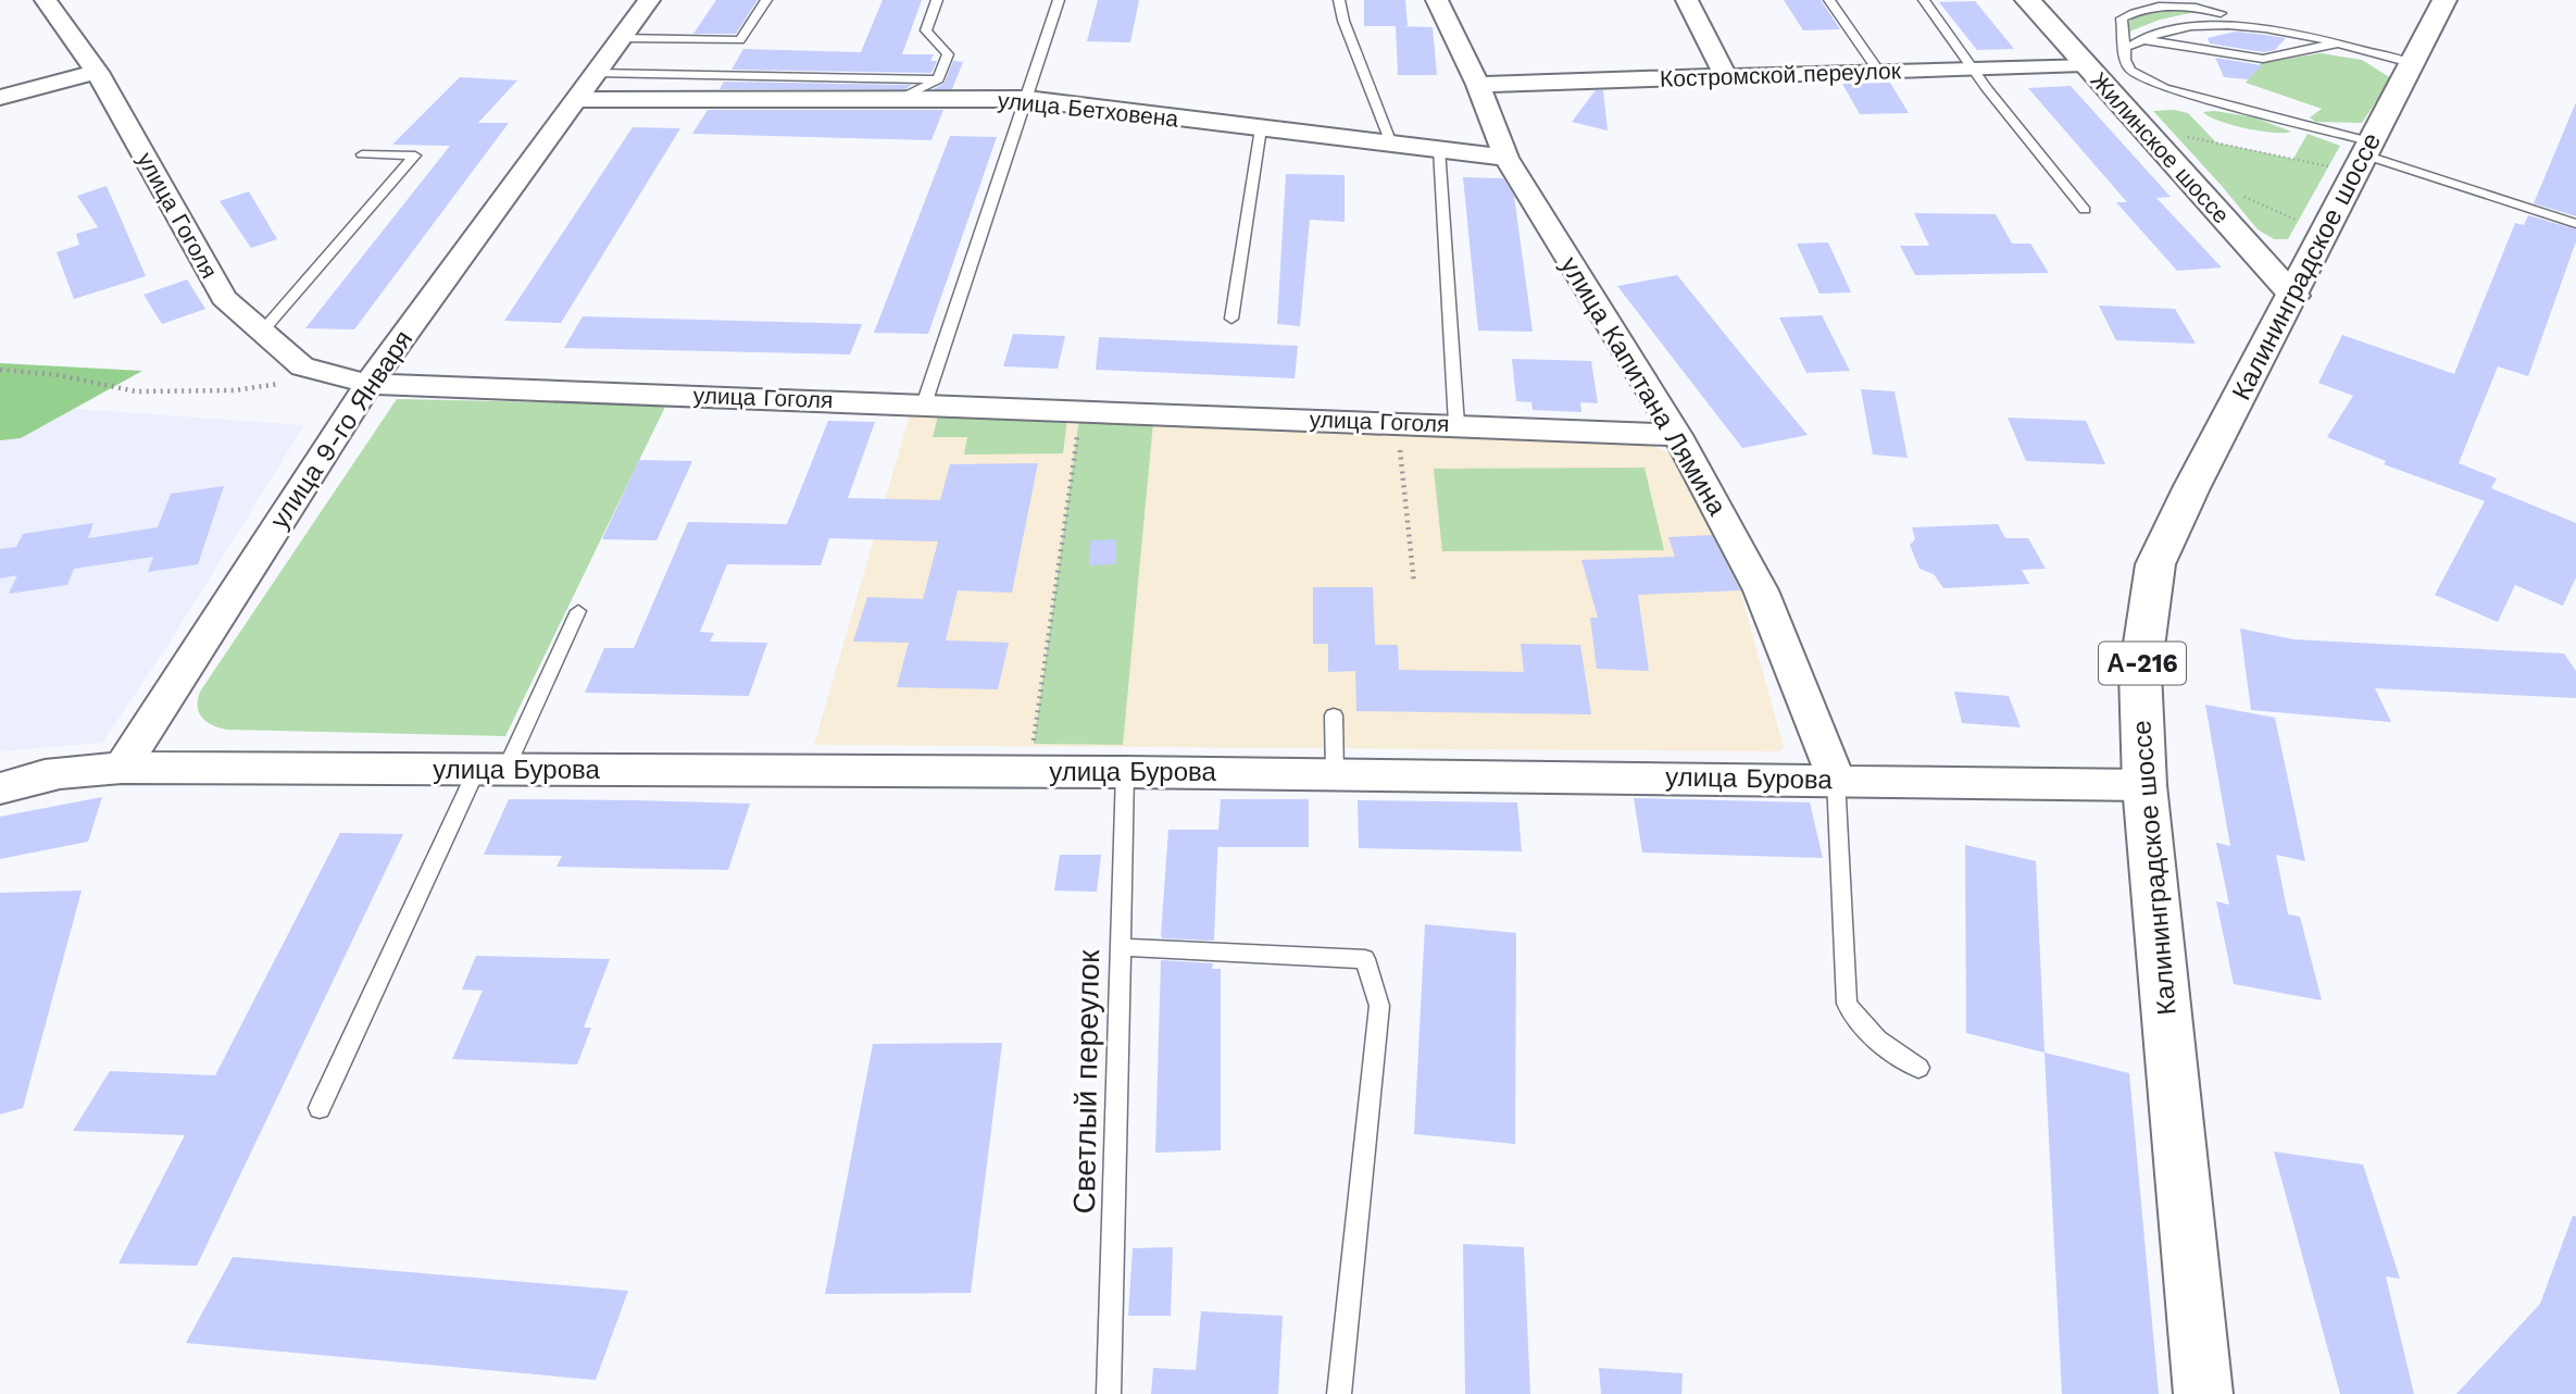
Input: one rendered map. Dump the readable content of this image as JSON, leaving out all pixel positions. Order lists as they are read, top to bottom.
{
  "streets": {
    "main road": ["Жилинское шоссе", "Калининградское шоссе", "А-216"],
    "street": [
      "Костромской переулок",
      "улица Бетховена",
      "улица Гоголя",
      "улица Капитана Лямина",
      "улица 9-го Января",
      "улица Бурова"
    ],
    "lane": ["Светлый переулок"]
  },
  "crossings": [
    ["Костромской переулок", "Жилинское шоссе"],
    ["Костромской переулок", "улица Капитана Лямина"],
    ["улица Бетховена", "улица Капитана Лямина"],
    ["улица Бетховена", "улица 9-го Января"],
    ["Жилинское шоссе", "Калининградское шоссе"],
    ["улица Гоголя", "улица Капитана Лямина"],
    ["улица Гоголя", "улица 9-го Января"],
    ["Калининградское шоссе", "улица Бурова"],
    ["улица Капитана Лямина", "улица Бурова"],
    ["улица 9-го Января", "улица Бурова"],
    ["улица Бурова", "Светлый переулок"]
  ]
}
